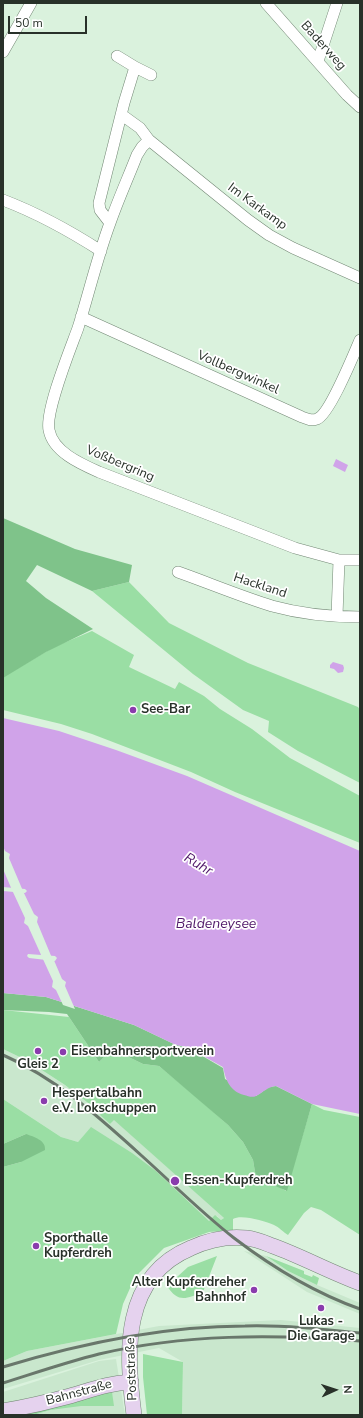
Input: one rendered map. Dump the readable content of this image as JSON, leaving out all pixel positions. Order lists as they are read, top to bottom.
{
  "streets": {
    "street": [
      "Baderweg",
      "Im Karkamp",
      "Vollbergwinkel",
      "Voßbergring",
      "Hackland",
      "Poststraße",
      "Bahnstraße"
    ]
  },
  "crossings": [
    ["Vollbergwinkel", "Voßbergring"],
    ["Poststraße", "Bahnstraße"]
  ],
  "water": ["Ruhr", "Baldeneysee"],
  "places": [
    "See-Bar",
    "Gleis 2",
    "Eisenbahnersportverein",
    "Hespertalbahn e.V. Lokschuppen",
    "Essen-Kupferdreh",
    "Sporthalle Kupferdreh",
    "Alter Kupferdreher Bahnhof",
    "Lukas - Die Garage"
  ],
  "scale_bar": "50 m",
  "north": "right"
}
